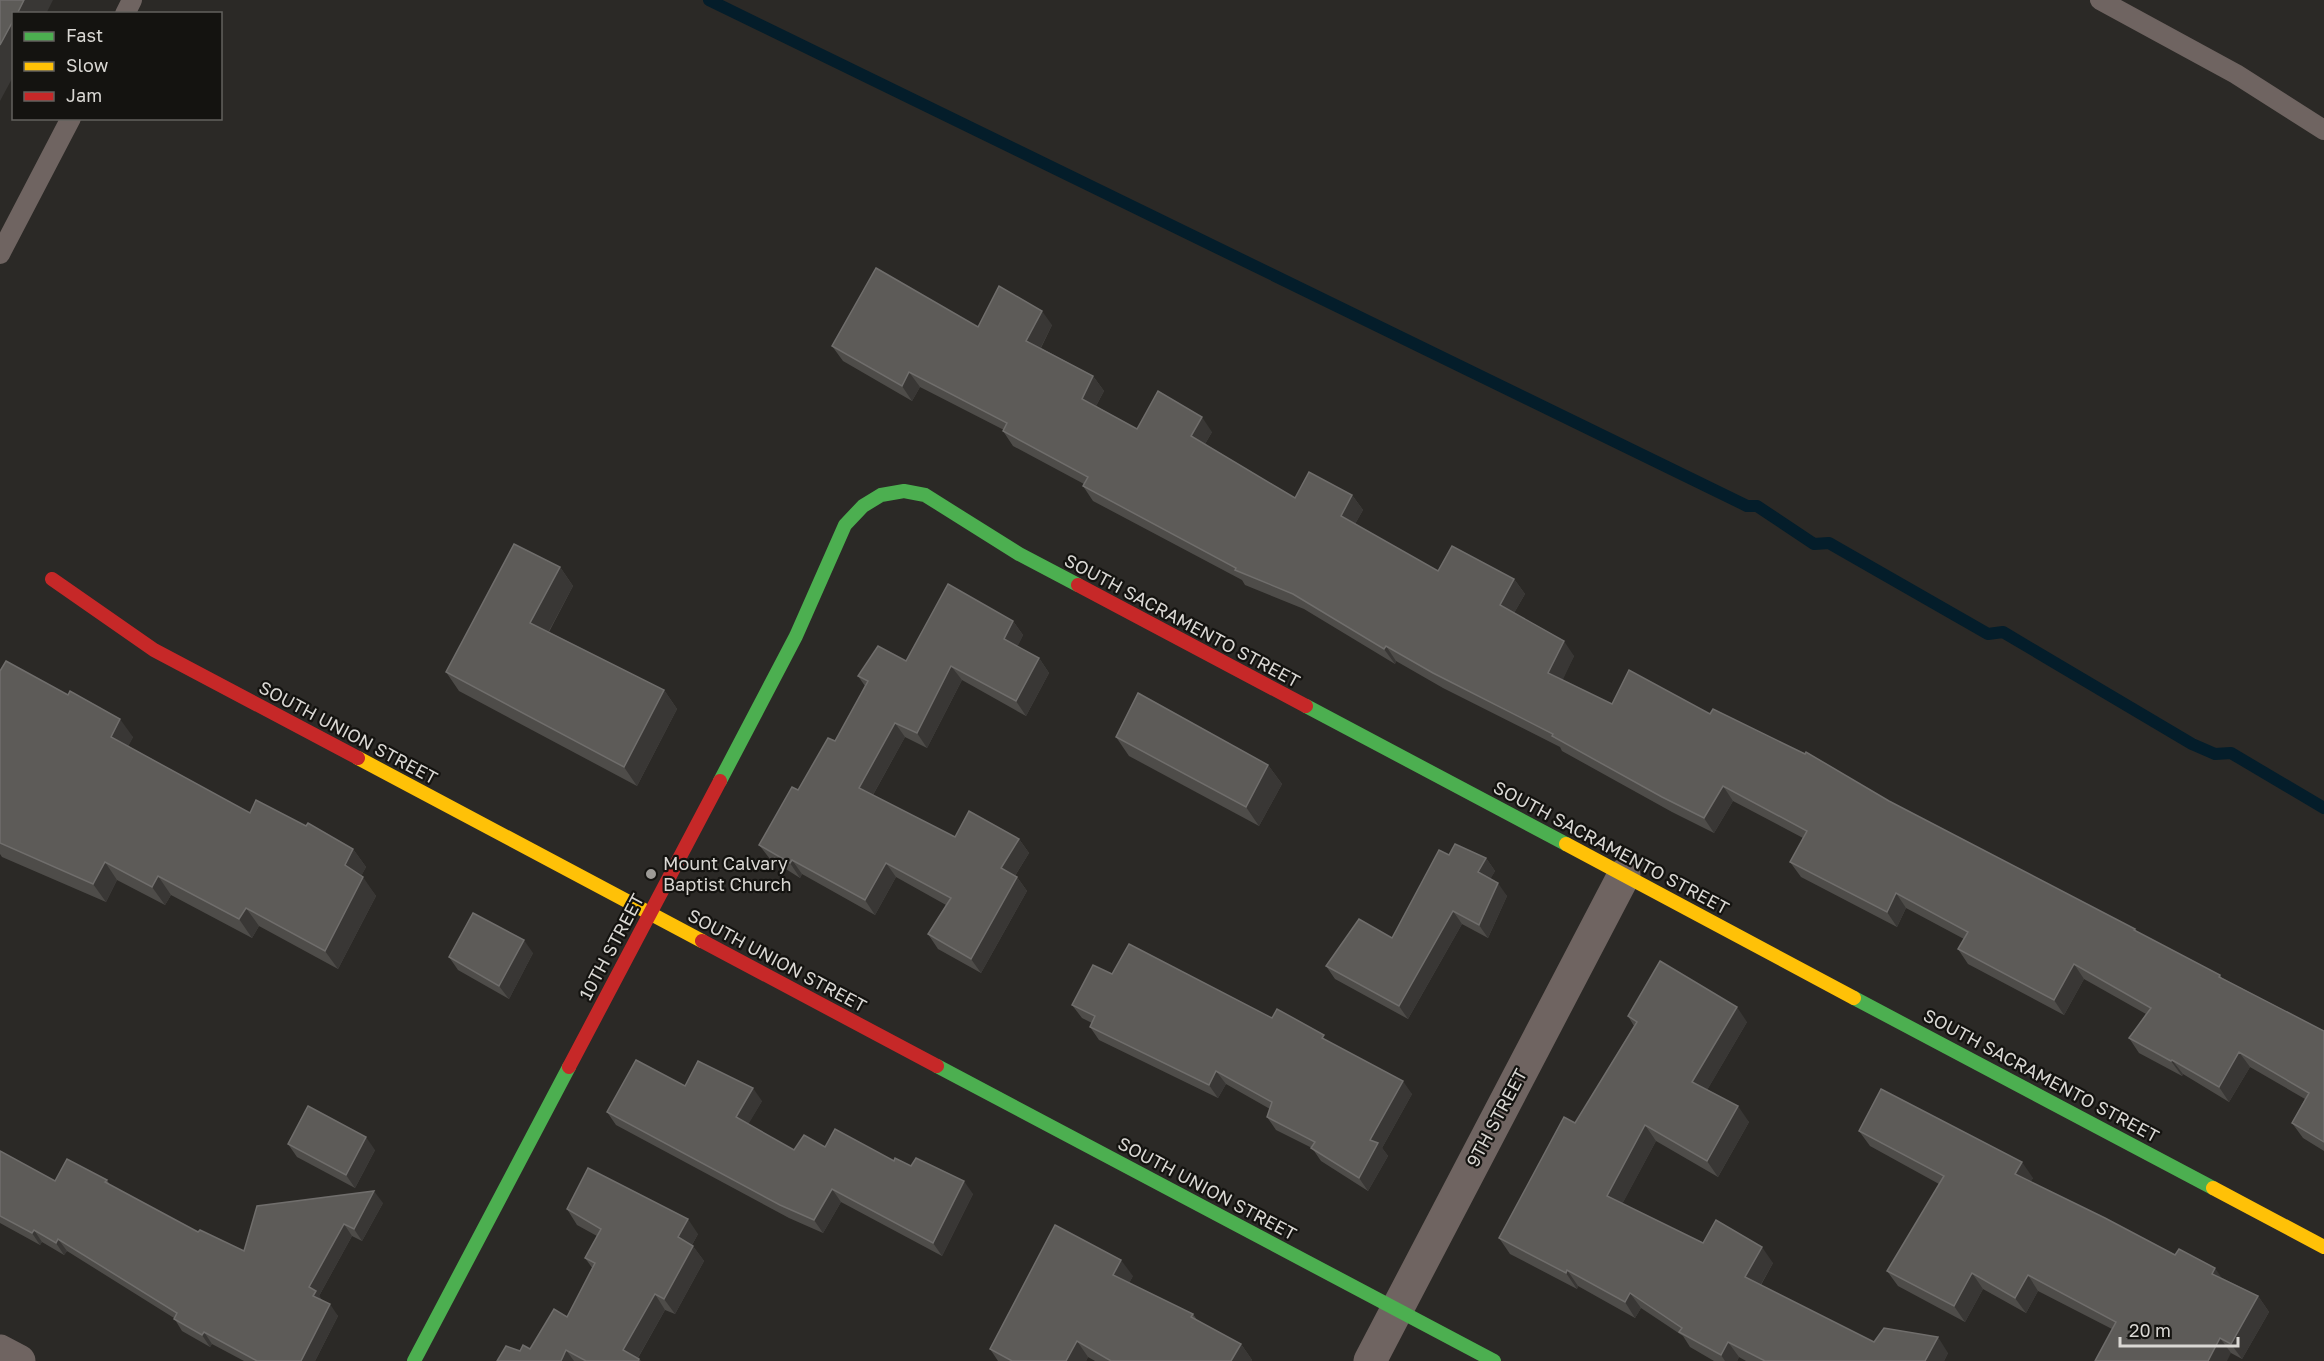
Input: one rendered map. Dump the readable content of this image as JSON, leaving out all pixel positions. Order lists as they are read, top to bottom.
{
  "streets": {
    "street": [
      "SOUTH SACRAMENTO STREET",
      "SOUTH UNION STREET",
      "10TH STREET",
      "9TH STREET"
    ]
  },
  "crossings": [
    ["SOUTH SACRAMENTO STREET", "10TH STREET"],
    ["SOUTH SACRAMENTO STREET", "9TH STREET"],
    ["SOUTH UNION STREET", "10TH STREET"],
    ["SOUTH UNION STREET", "9TH STREET"]
  ],
  "places": ["Mount Calvary Baptist Church"],
  "legend": ["Fast", "Slow", "Jam"],
  "scale_bar": "20 m"
}
